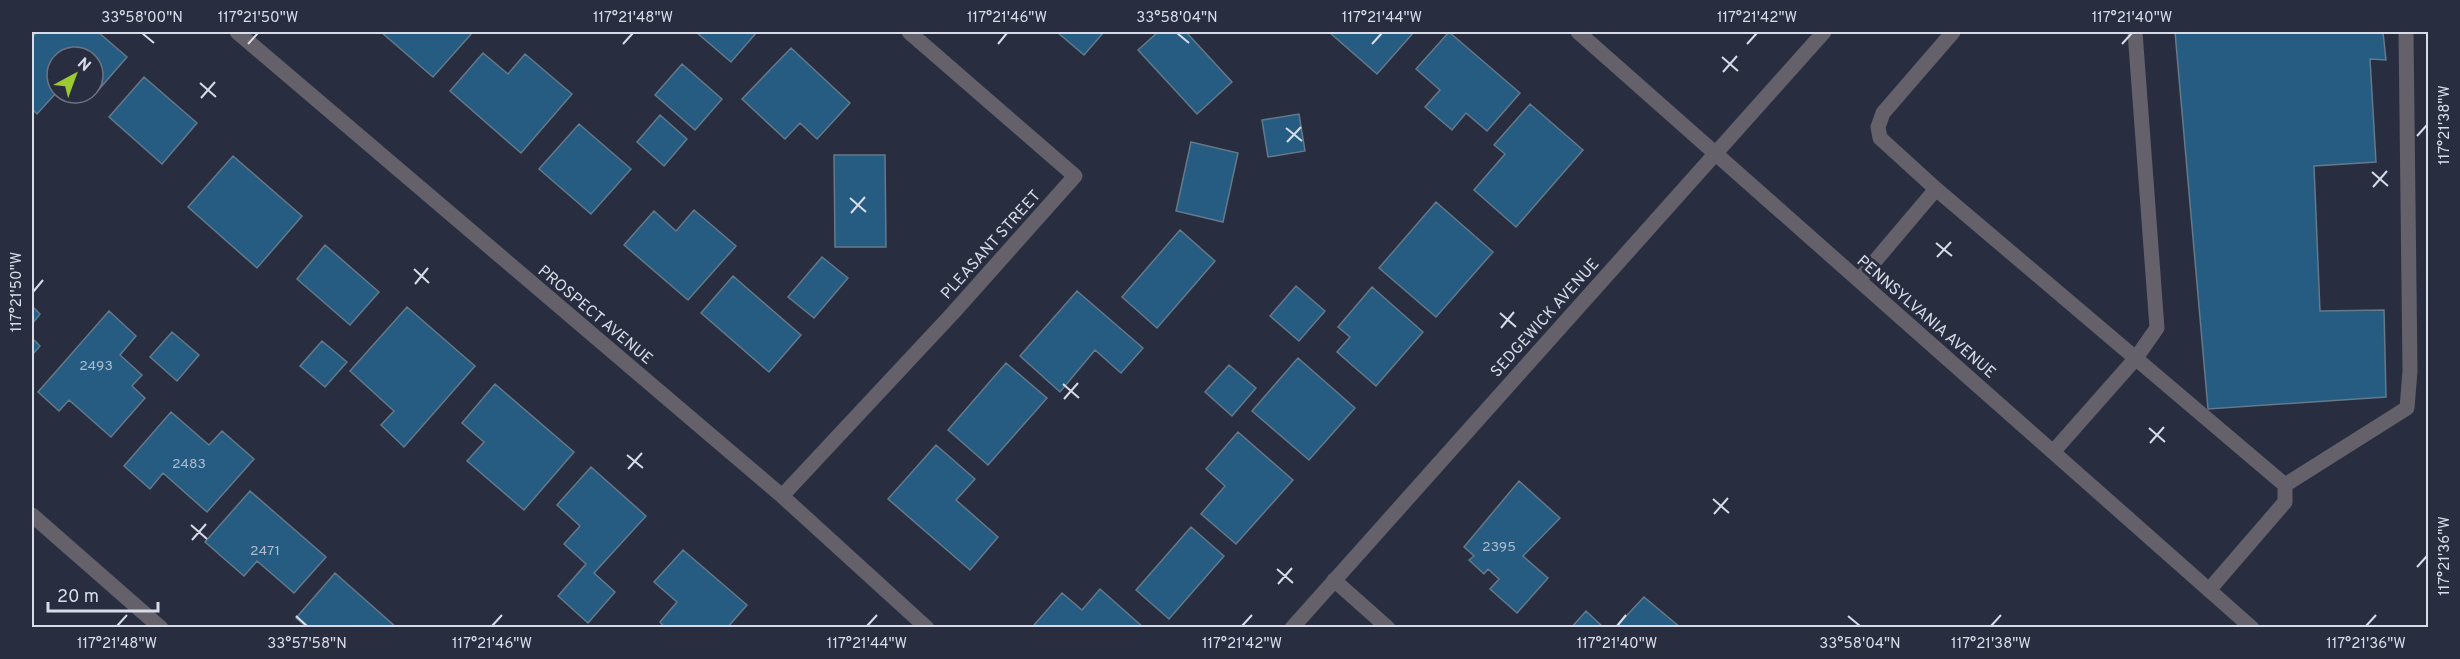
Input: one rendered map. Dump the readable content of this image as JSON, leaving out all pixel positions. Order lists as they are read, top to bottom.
{
  "streets": {
    "street": [
      "PLEASANT STREET",
      "PROSPECT AVENUE",
      "PENNSYLVANIA AVENUE",
      "SEDGEWICK AVENUE"
    ]
  },
  "crossings": [
    ["PLEASANT STREET", "PROSPECT AVENUE"],
    ["PENNSYLVANIA AVENUE", "SEDGEWICK AVENUE"]
  ],
  "house_numbers": [
    "2493",
    "2483",
    "2395",
    "2471"
  ],
  "scale_bar": "20 m",
  "north": "top right",
  "coordinates": [
    "33°58'00\"N",
    "117°21'50\"W",
    "117°21'48\"W",
    "117°21'46\"W",
    "33°58'04\"N",
    "117°21'44\"W",
    "117°21'42\"W",
    "117°21'40\"W",
    "117°21'38\"W",
    "117°21'36\"W",
    "33°57'58\"N"
  ]
}
